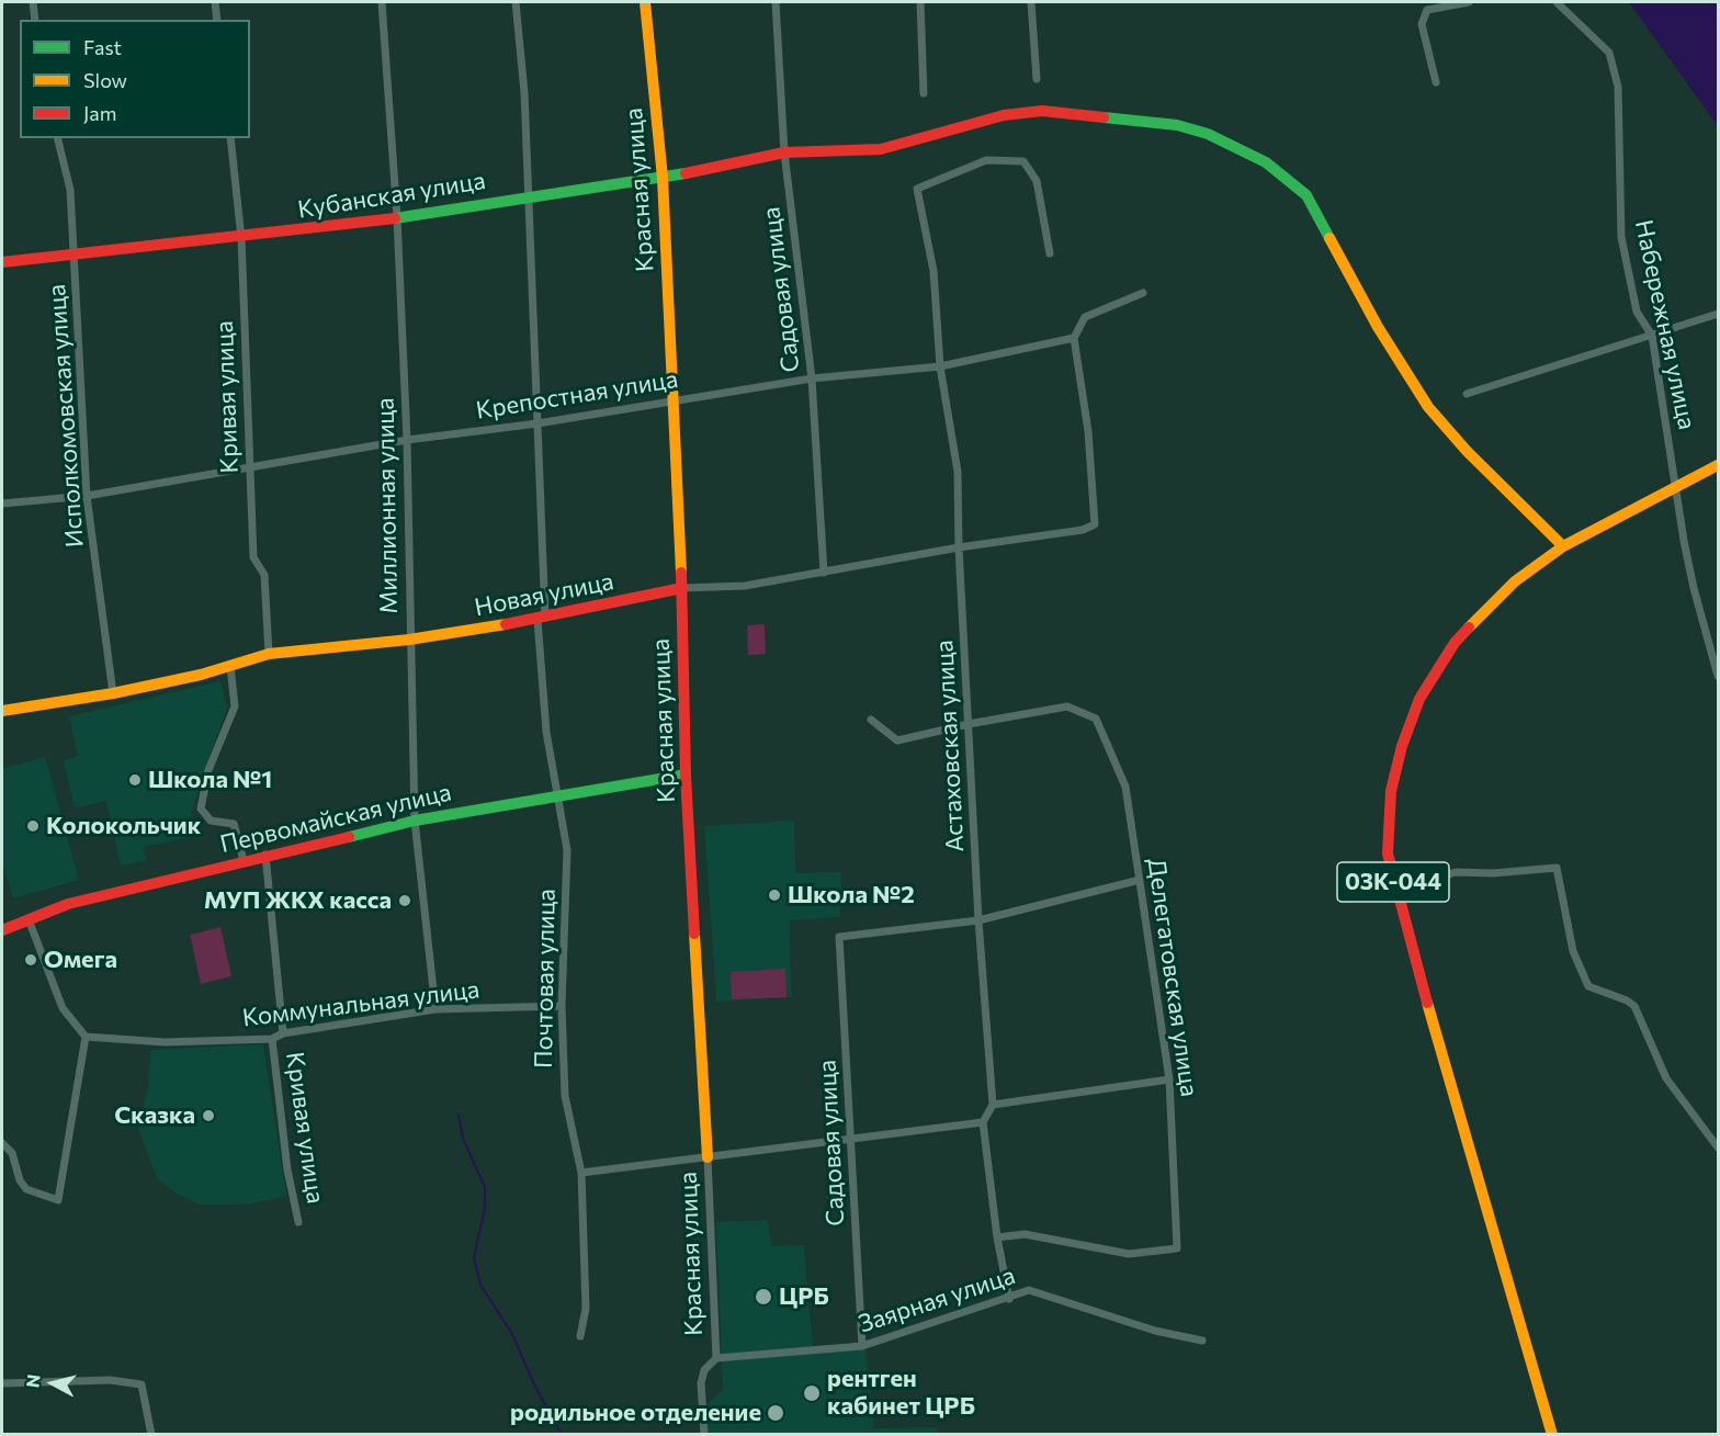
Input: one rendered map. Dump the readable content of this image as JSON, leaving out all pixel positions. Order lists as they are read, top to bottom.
{
  "streets": {
    "main road": [
      "Красная улица",
      "Кубанская улица",
      "Новая улица",
      "Первомайская улица",
      "03К-044"
    ],
    "street": [
      "Садовая улица",
      "Набережная улица",
      "Крепостная улица",
      "Кривая улица",
      "Исполкомовская улица",
      "Миллионная улица",
      "Астаховская улица",
      "Делегатовская улица",
      "Почтовая улица",
      "Коммунальная улица",
      "Заярная улица"
    ]
  },
  "crossings": [
    ["Красная улица", "Кубанская улица"],
    ["Красная улица", "Крепостная улица"],
    ["Красная улица", "Новая улица"],
    ["Красная улица", "Первомайская улица"],
    ["Красная улица", "Заярная улица"],
    ["Кубанская улица", "Садовая улица"],
    ["Кубанская улица", "Кривая улица"],
    ["Кубанская улица", "Исполкомовская улица"],
    ["Кубанская улица", "Миллионная улица"],
    ["Кубанская улица", "03К-044"],
    ["Кубанская улица", "Почтовая улица"],
    ["Садовая улица", "Крепостная улица"],
    ["Садовая улица", "Новая улица"],
    ["Садовая улица", "Астаховская улица"],
    ["Садовая улица", "Заярная улица"],
    ["Набережная улица", "03К-044"],
    ["Крепостная улица", "Кривая улица"],
    ["Крепостная улица", "Исполкомовская улица"],
    ["Крепостная улица", "Миллионная улица"],
    ["Крепостная улица", "Новая улица"],
    ["Крепостная улица", "Астаховская улица"],
    ["Крепостная улица", "Почтовая улица"],
    ["Кривая улица", "Новая улица"],
    ["Кривая улица", "Первомайская улица"],
    ["Кривая улица", "Коммунальная улица"],
    ["Исполкомовская улица", "Новая улица"],
    ["Миллионная улица", "Новая улица"],
    ["Миллионная улица", "Первомайская улица"],
    ["Миллионная улица", "Коммунальная улица"],
    ["Новая улица", "Астаховская улица"],
    ["Новая улица", "Почтовая улица"],
    ["Астаховская улица", "Делегатовская улица"],
    ["Первомайская улица", "Почтовая улица"],
    ["Делегатовская улица", "Заярная улица"],
    ["Почтовая улица", "Коммунальная улица"]
  ],
  "places": [
    "Школа №1",
    "Колокольчик",
    "Школа №2",
    "МУП ЖКХ касса",
    "Омега",
    "Сказка",
    "ЦРБ",
    "рентген кабинет ЦРБ",
    "родильное отделение"
  ],
  "legend": ["Fast", "Slow", "Jam"],
  "north": "left"
}
